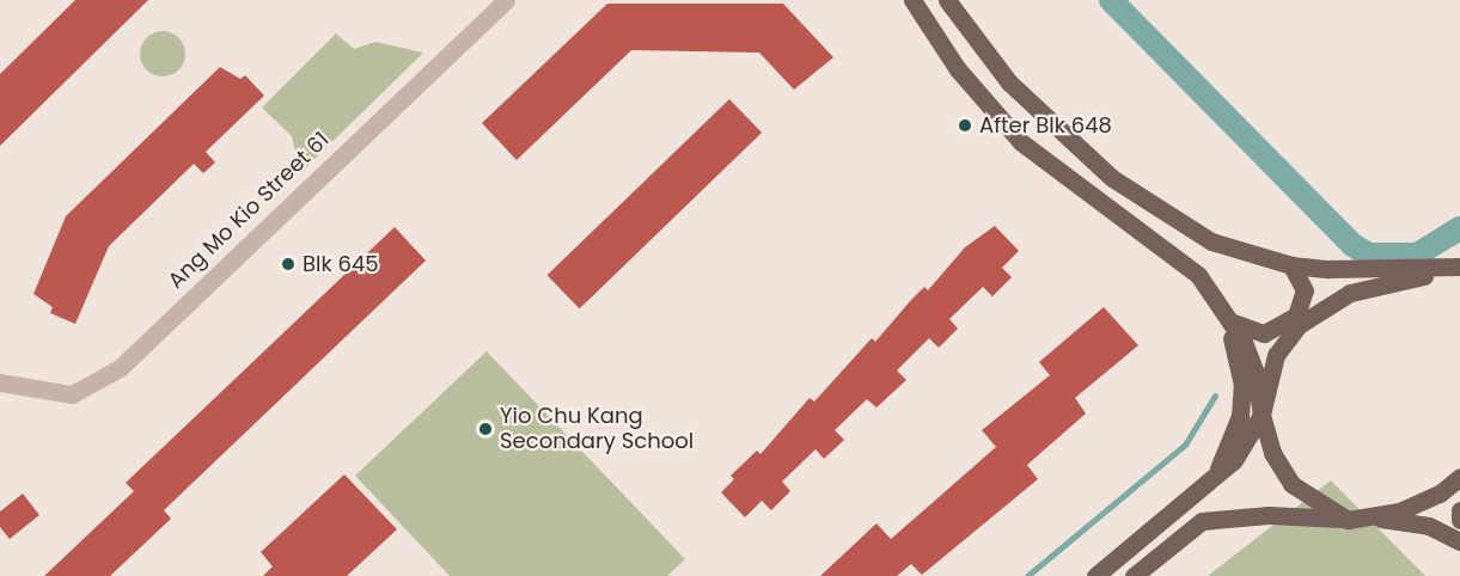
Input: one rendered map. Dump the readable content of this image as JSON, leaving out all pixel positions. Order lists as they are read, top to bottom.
{
  "streets": {
    "street": ["Ang Mo Kio Street 61"]
  },
  "places": ["After Blk 648", "Blk 645", "Yio Chu Kang Secondary School"]
}
